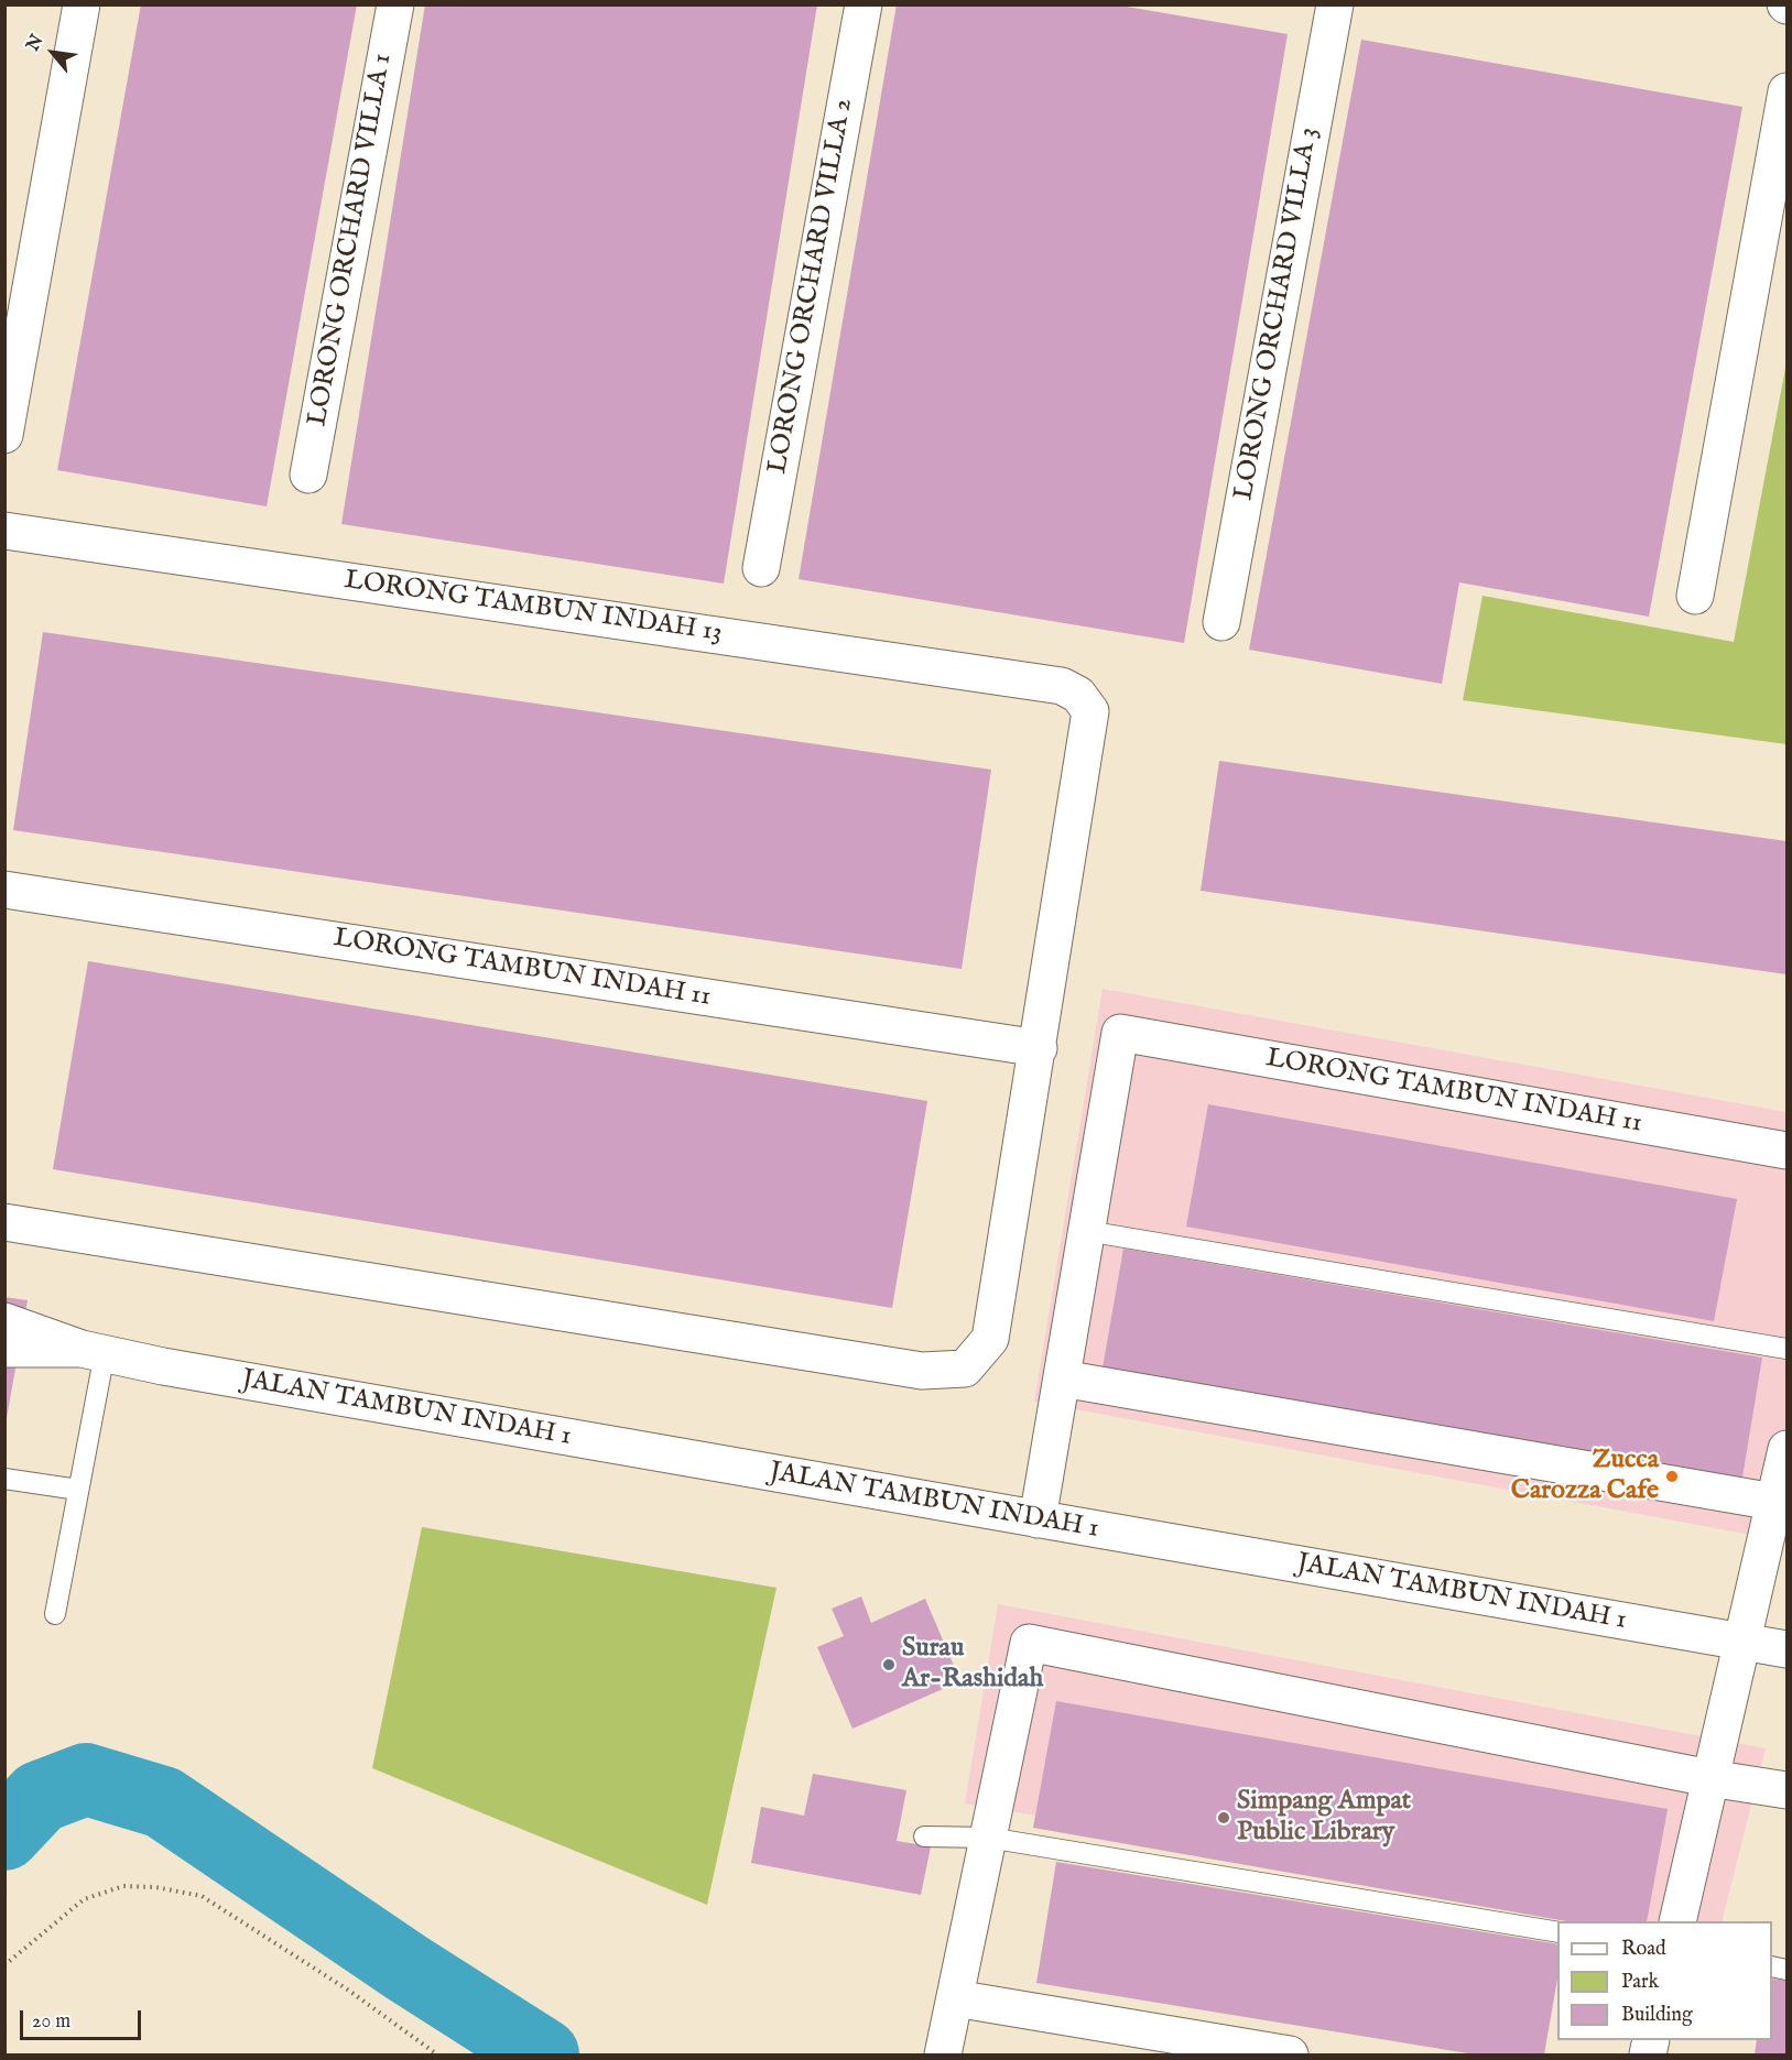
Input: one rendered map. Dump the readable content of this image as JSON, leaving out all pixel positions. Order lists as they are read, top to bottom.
{
  "streets": {
    "street": [
      "LORONG ORCHARD VILLA 1",
      "LORONG ORCHARD VILLA 2",
      "LORONG ORCHARD VILLA 3",
      "LORONG TAMBUN INDAH 13",
      "LORONG TAMBUN INDAH 11",
      "JALAN TAMBUN INDAH 1"
    ]
  },
  "crossings": [
    ["LORONG TAMBUN INDAH 13", "LORONG TAMBUN INDAH 11"]
  ],
  "places": ["Zucca Carozza Cafe", "Surau Ar-Rashidah", "Simpang Ampat Public Library"],
  "legend": ["Road", "Park", "Building"],
  "scale_bar": "20 m",
  "north": "top left"
}
